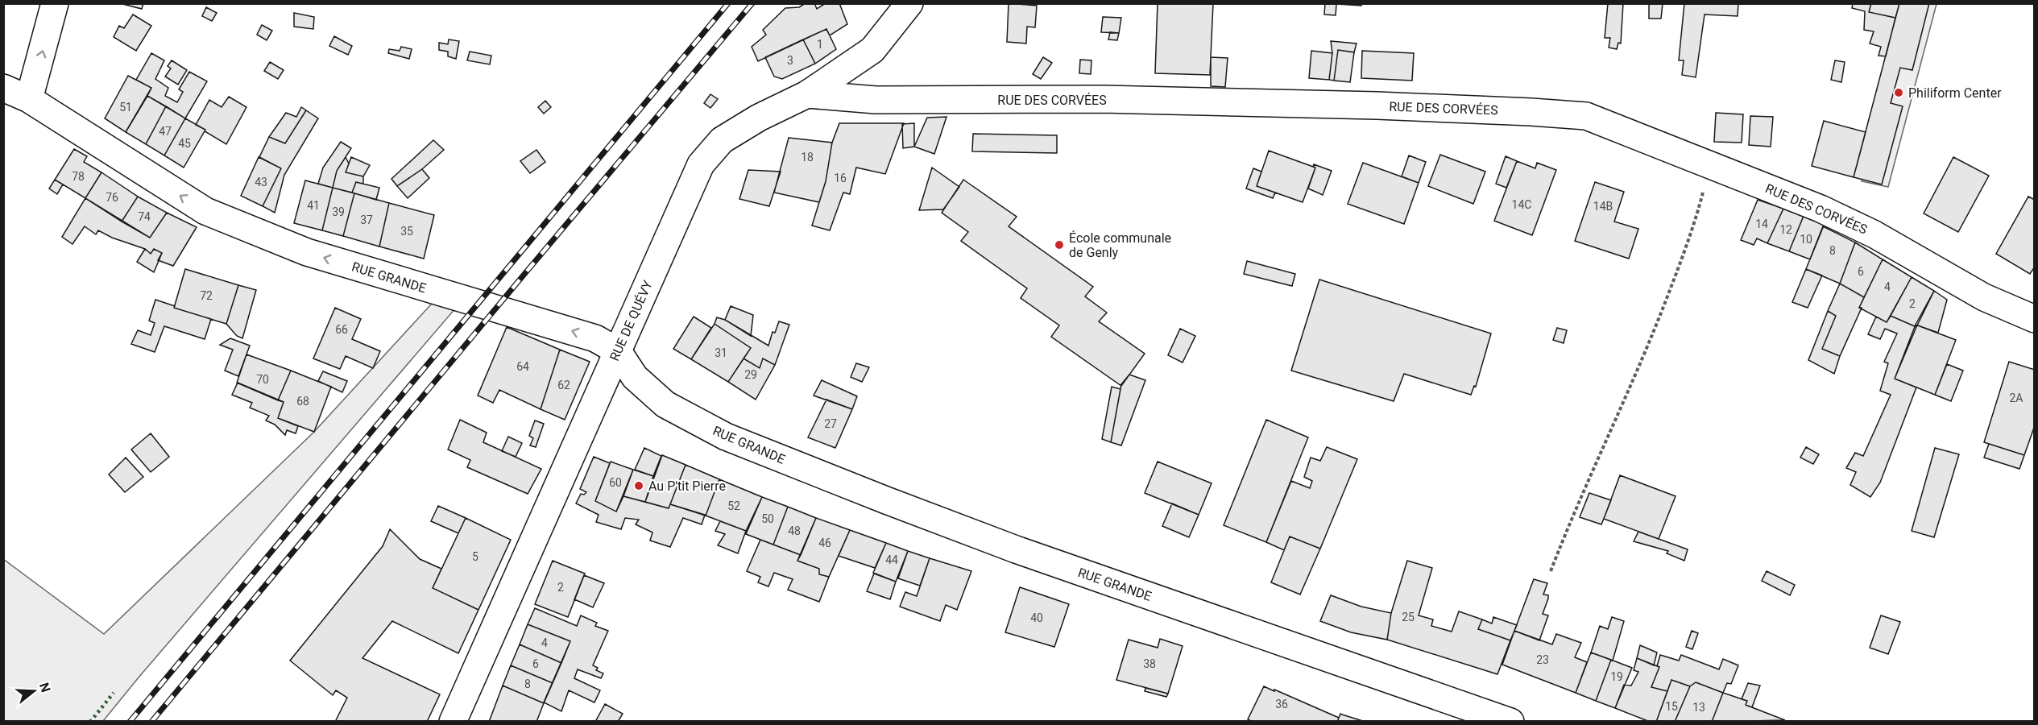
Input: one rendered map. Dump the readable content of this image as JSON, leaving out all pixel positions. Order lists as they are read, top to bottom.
{
  "streets": {
    "street": ["RUE DES CORVÉES", "RUE GRANDE", "RUE DE QUÉVY"]
  },
  "crossings": [
    ["RUE DES CORVÉES", "RUE DE QUÉVY"],
    ["RUE GRANDE", "RUE DE QUÉVY"]
  ],
  "one_way": ["RUE GRANDE"],
  "places": ["Philiform Center", "École communale de Genly", "Au P'tit Pierre"],
  "house_numbers": [
    "1",
    "3",
    "51",
    "47",
    "45",
    "18",
    "78",
    "16",
    "43",
    "76",
    "14C",
    "41",
    "14B",
    "39",
    "74",
    "37",
    "14",
    "12",
    "35",
    "10",
    "8",
    "6",
    "4",
    "72",
    "2",
    "66",
    "31",
    "64",
    "29",
    "70",
    "62",
    "2A",
    "68",
    "27",
    "60",
    "52",
    "50",
    "48",
    "46",
    "5",
    "44",
    "2",
    "25",
    "40",
    "4",
    "23",
    "6",
    "38",
    "19",
    "8",
    "36",
    "15",
    "13"
  ],
  "north": "right"
}
